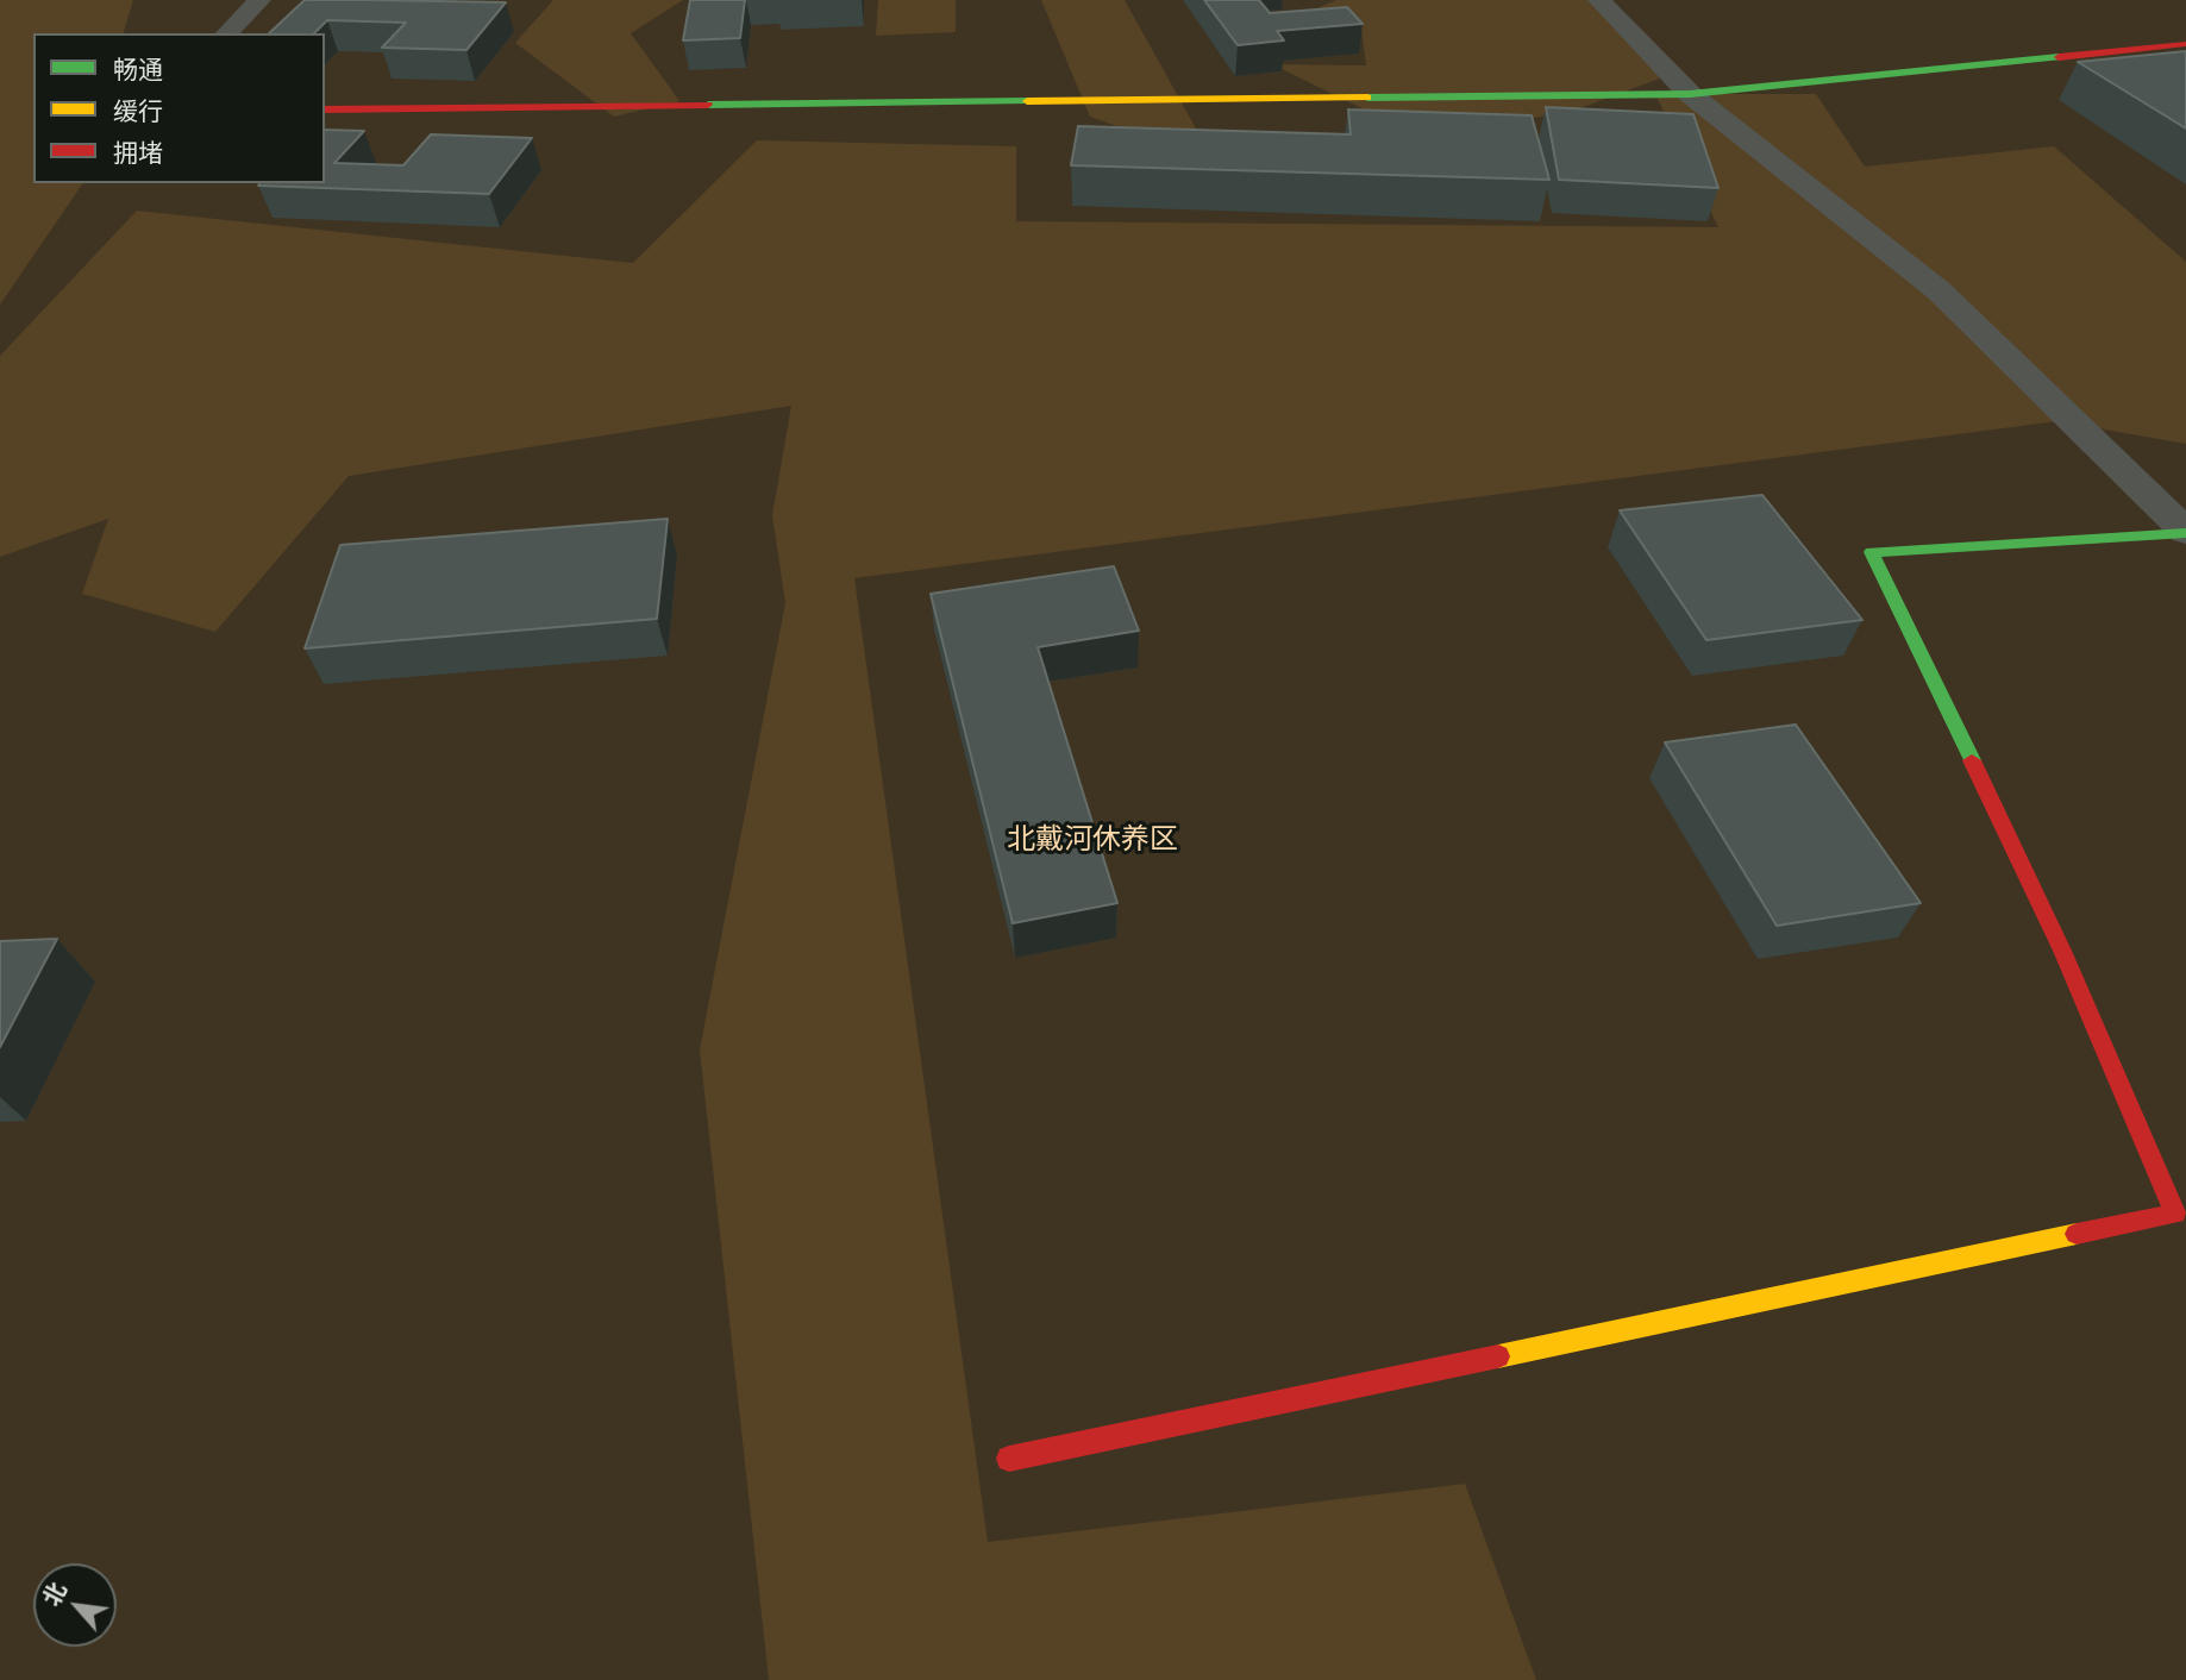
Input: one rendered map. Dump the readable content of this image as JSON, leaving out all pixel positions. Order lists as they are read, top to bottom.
{
  "parks": ["北戴河休养区"],
  "legend": ["畅通", "缓行", "拥堵"],
  "north": "top left"
}
